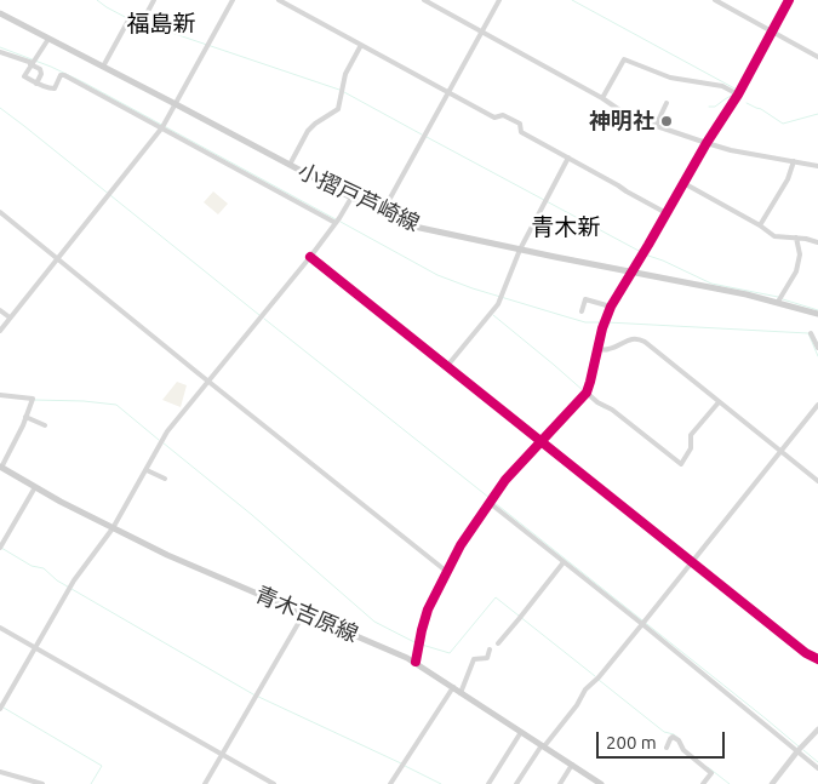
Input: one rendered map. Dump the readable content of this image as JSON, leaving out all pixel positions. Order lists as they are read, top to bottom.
{
  "streets": {
    "main road": ["小摺戸芦崎線", "青木吉原線"]
  },
  "districts": ["福島新", "青木新"],
  "places": ["神明社"],
  "scale_bar": "200 m"
}
